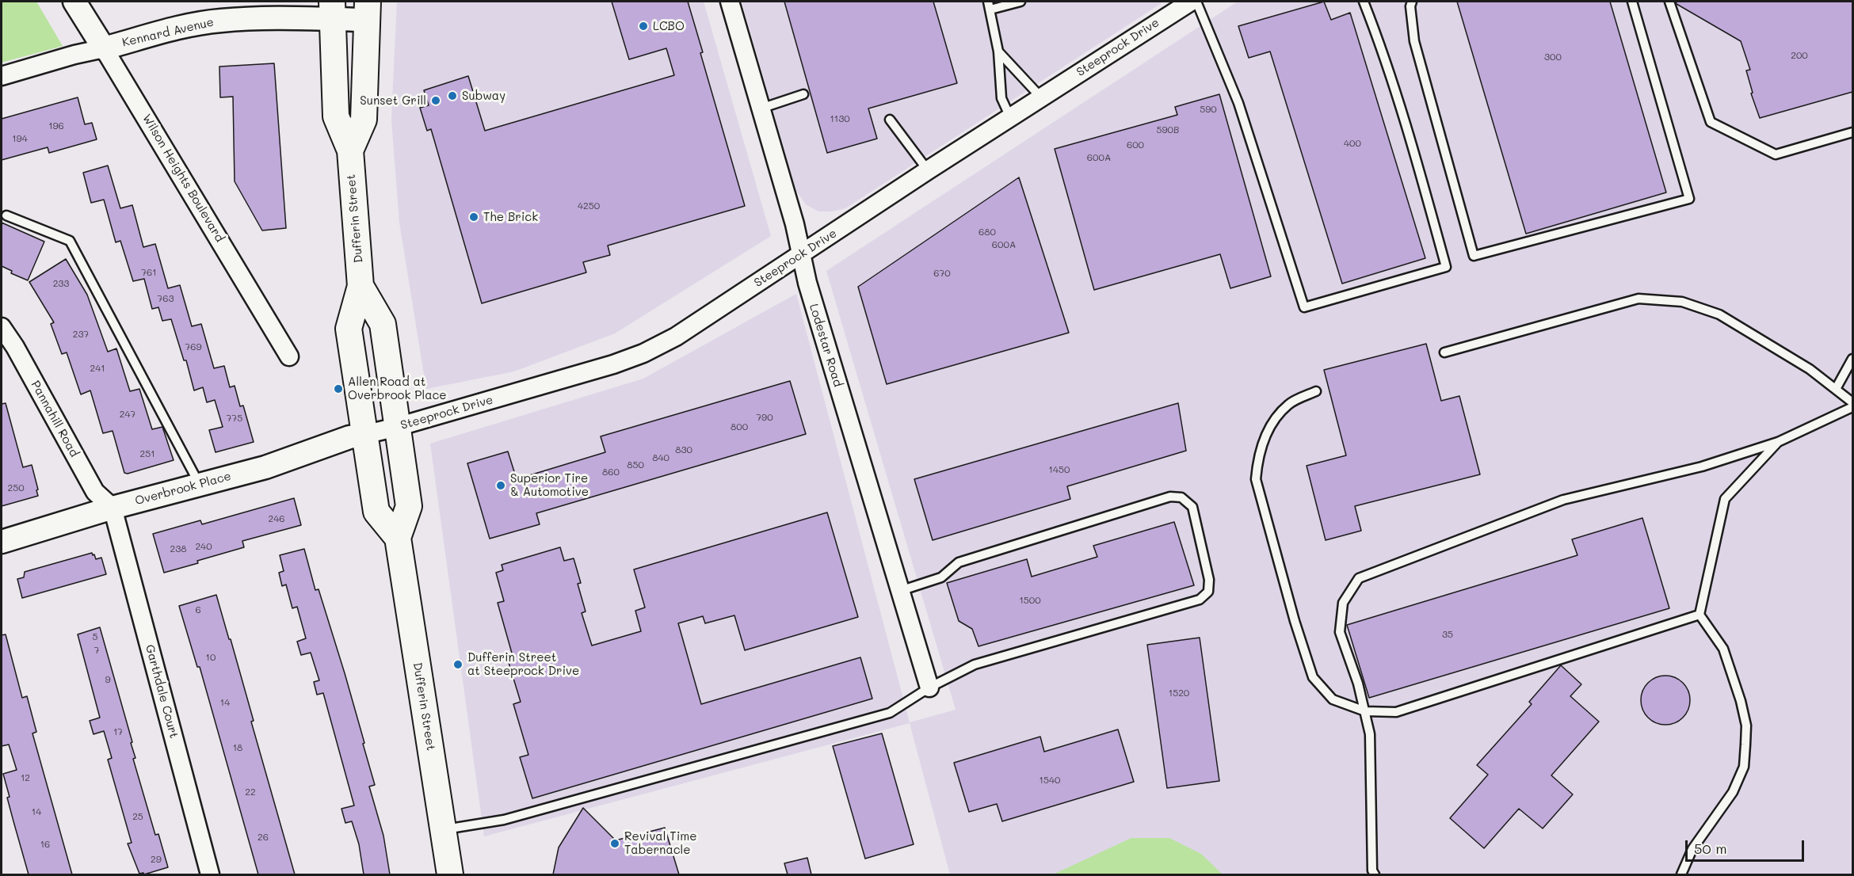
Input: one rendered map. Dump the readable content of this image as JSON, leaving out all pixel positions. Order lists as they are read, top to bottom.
{
  "streets": {
    "main road": ["Dufferin Street"],
    "street": [
      "Kennard Avenue",
      "Steeprock Drive",
      "Wilson Heights Boulevard",
      "Lodestar Road",
      "Pannahill Road",
      "Overbrook Place",
      "Garthdale Court"
    ]
  },
  "crossings": [
    ["Kennard Avenue", "Wilson Heights Boulevard"],
    ["Kennard Avenue", "Dufferin Street"],
    ["Steeprock Drive", "Dufferin Street"],
    ["Steeprock Drive", "Lodestar Road"],
    ["Steeprock Drive", "Overbrook Place"],
    ["Dufferin Street", "Overbrook Place"],
    ["Pannahill Road", "Overbrook Place"],
    ["Pannahill Road", "Garthdale Court"],
    ["Overbrook Place", "Garthdale Court"]
  ],
  "places": [
    "LCBO",
    "Subway",
    "Sunset Grill",
    "The Brick",
    "Allen Road at Overbrook Place",
    "Superior Tire & Automotive",
    "Dufferin Street at Steeprock Drive",
    "Revival Time Tabernacle"
  ],
  "house_numbers": [
    "200",
    "300",
    "590",
    "1130",
    "196",
    "590B",
    "194",
    "400",
    "600",
    "600A",
    "4250",
    "680",
    "600A",
    "761",
    "670",
    "233",
    "763",
    "237",
    "769",
    "241",
    "247",
    "790",
    "775",
    "800",
    "830",
    "251",
    "840",
    "850",
    "1450",
    "860",
    "250",
    "246",
    "240",
    "238",
    "1500",
    "6",
    "35",
    "5",
    "7",
    "10",
    "9",
    "1520",
    "14",
    "17",
    "18",
    "12",
    "1540",
    "22",
    "14",
    "25",
    "26",
    "16",
    "29"
  ],
  "scale_bar": "50 m"
}
